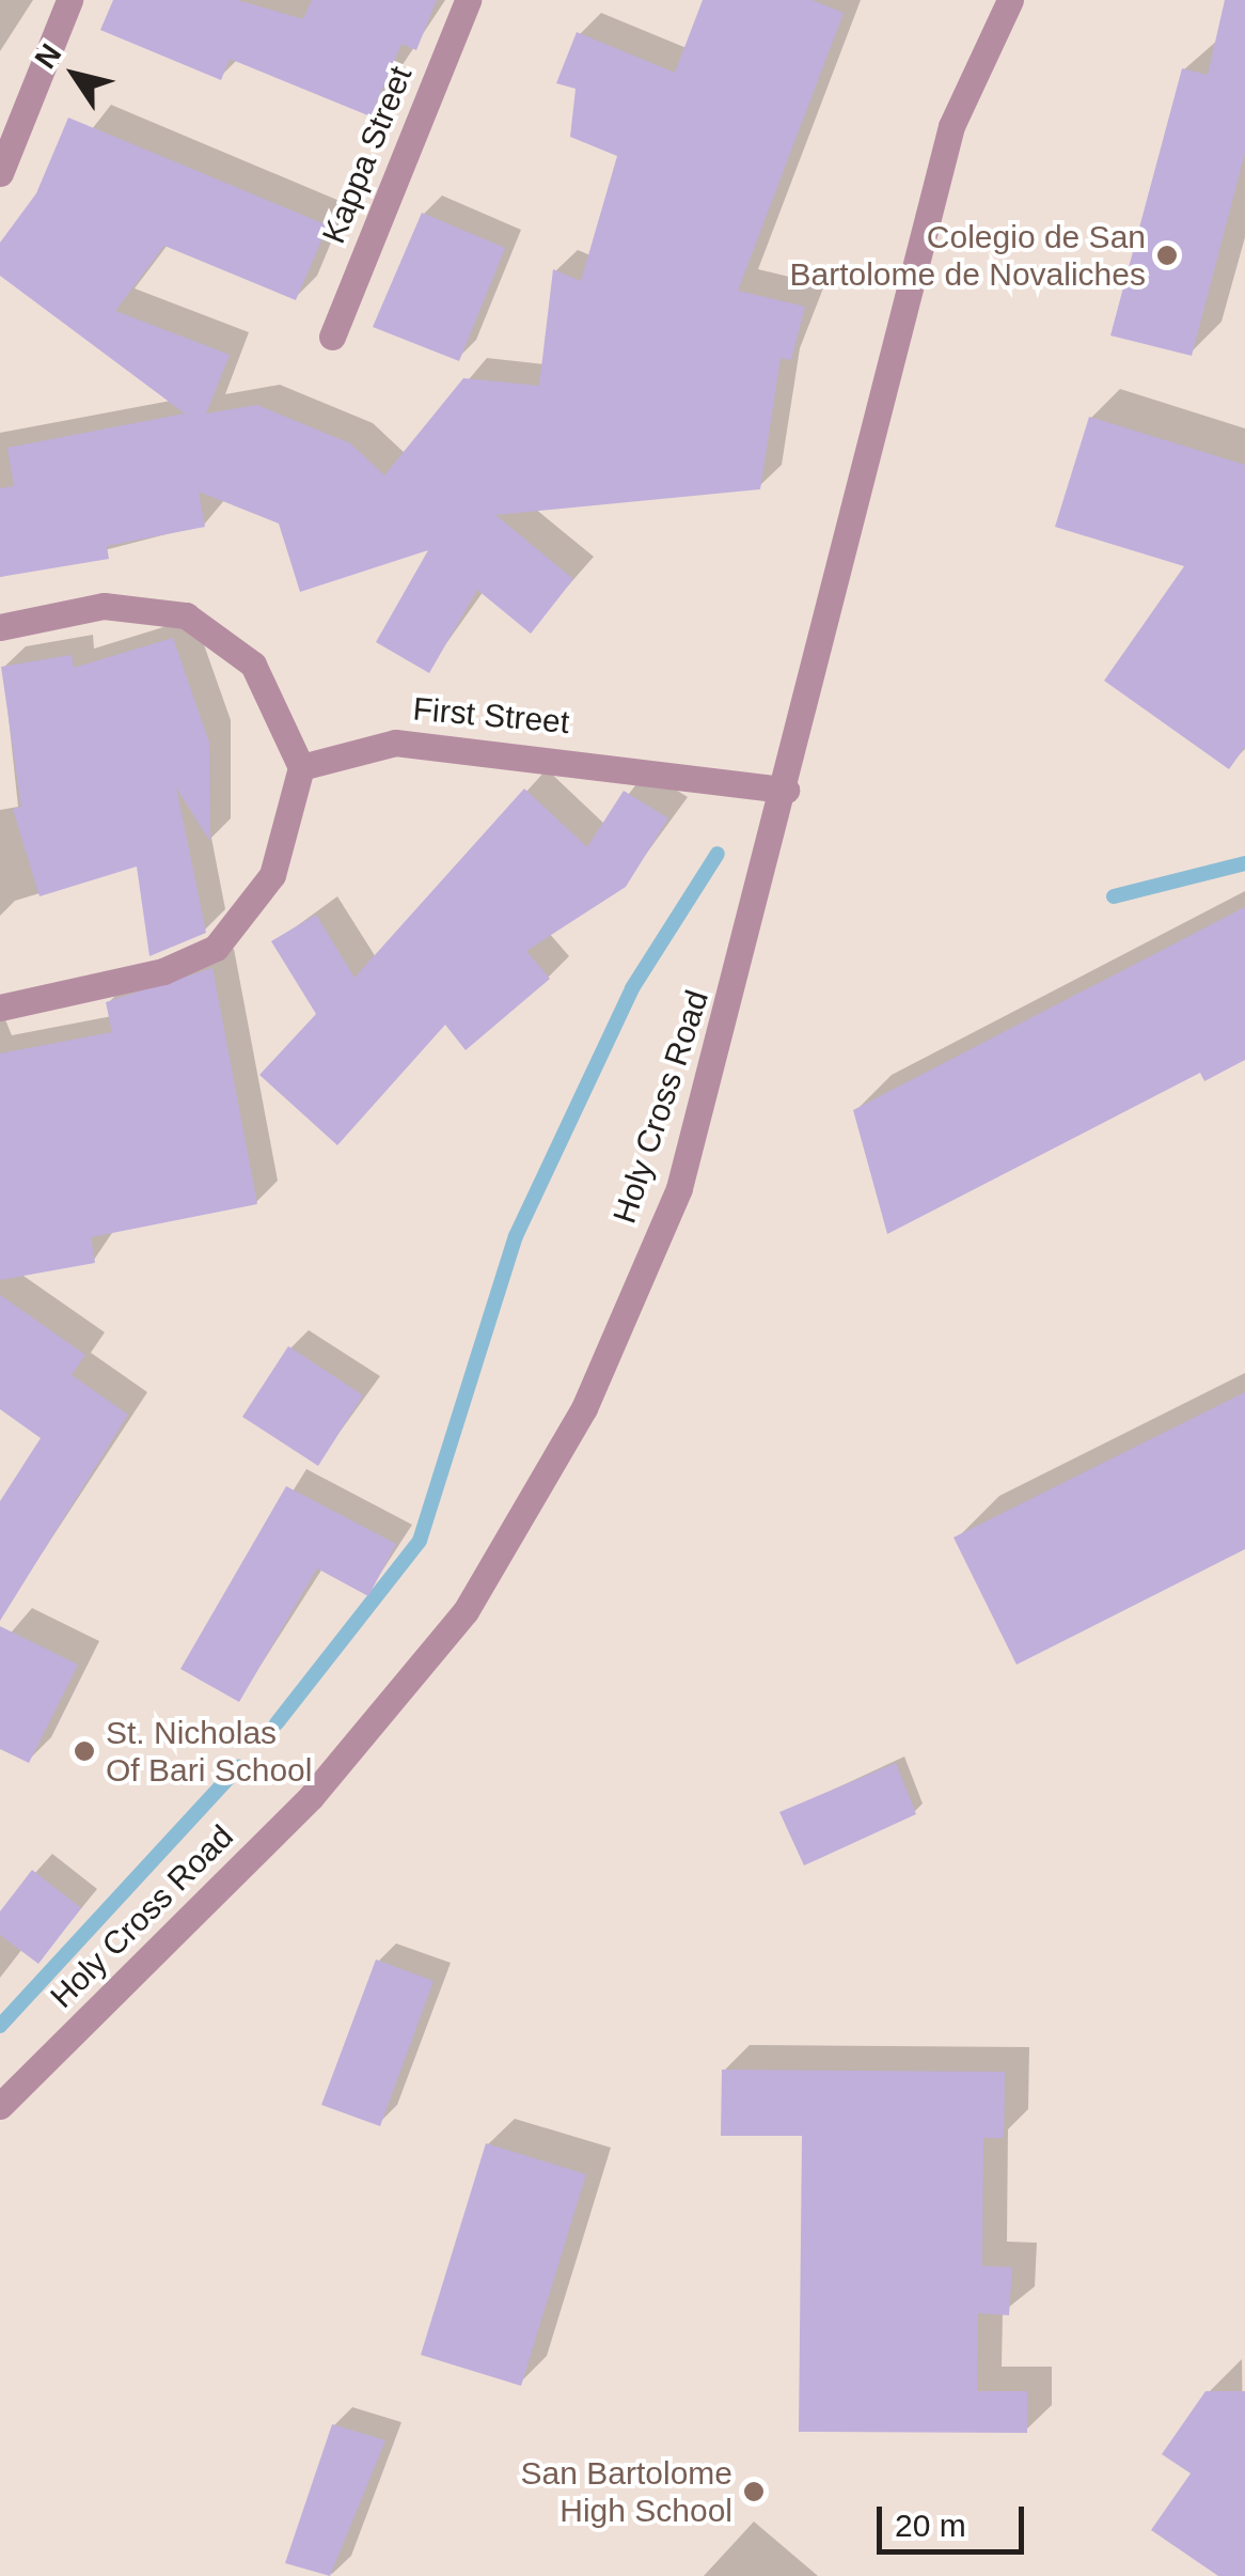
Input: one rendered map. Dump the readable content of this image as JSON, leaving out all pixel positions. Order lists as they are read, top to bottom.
{
  "streets": {
    "street": ["Kappa Street", "First Street", "Holy Cross Road"]
  },
  "crossings": [
    ["First Street", "Holy Cross Road"]
  ],
  "places": ["Colegio de San Bartolome de Novaliches", "St. Nicholas Of Bari School", "San Bartolome High School"],
  "scale_bar": "20 m",
  "north": "top left"
}
